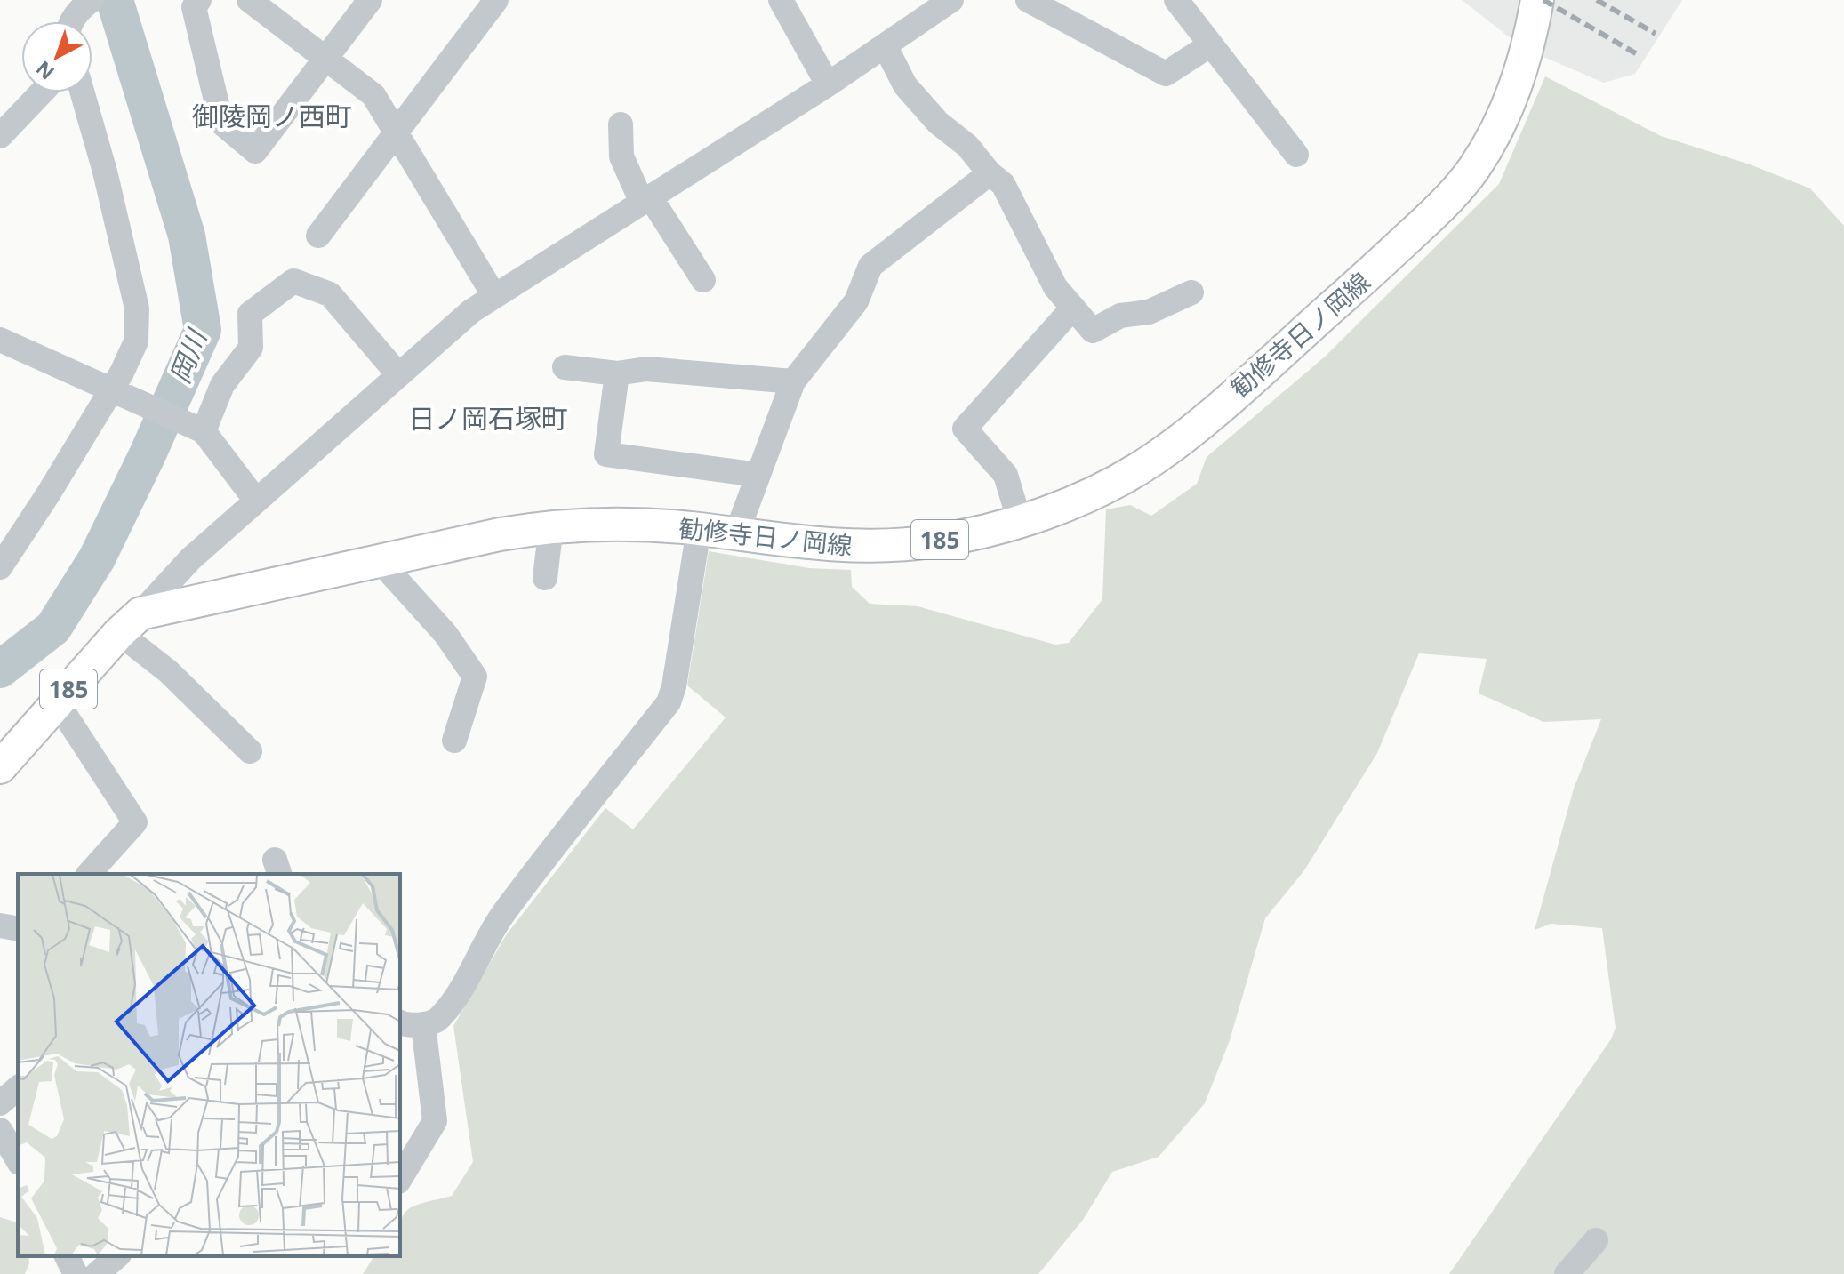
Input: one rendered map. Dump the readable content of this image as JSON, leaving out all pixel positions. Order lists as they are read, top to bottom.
{
  "streets": {
    "main road": ["勧修寺日ノ岡線", "185"]
  },
  "crossings": [
    ["勧修寺日ノ岡線", "185"]
  ],
  "districts": ["御陵岡ノ西町", "日ノ岡石塚町"],
  "water": ["岡川"],
  "north": "bottom left"
}
